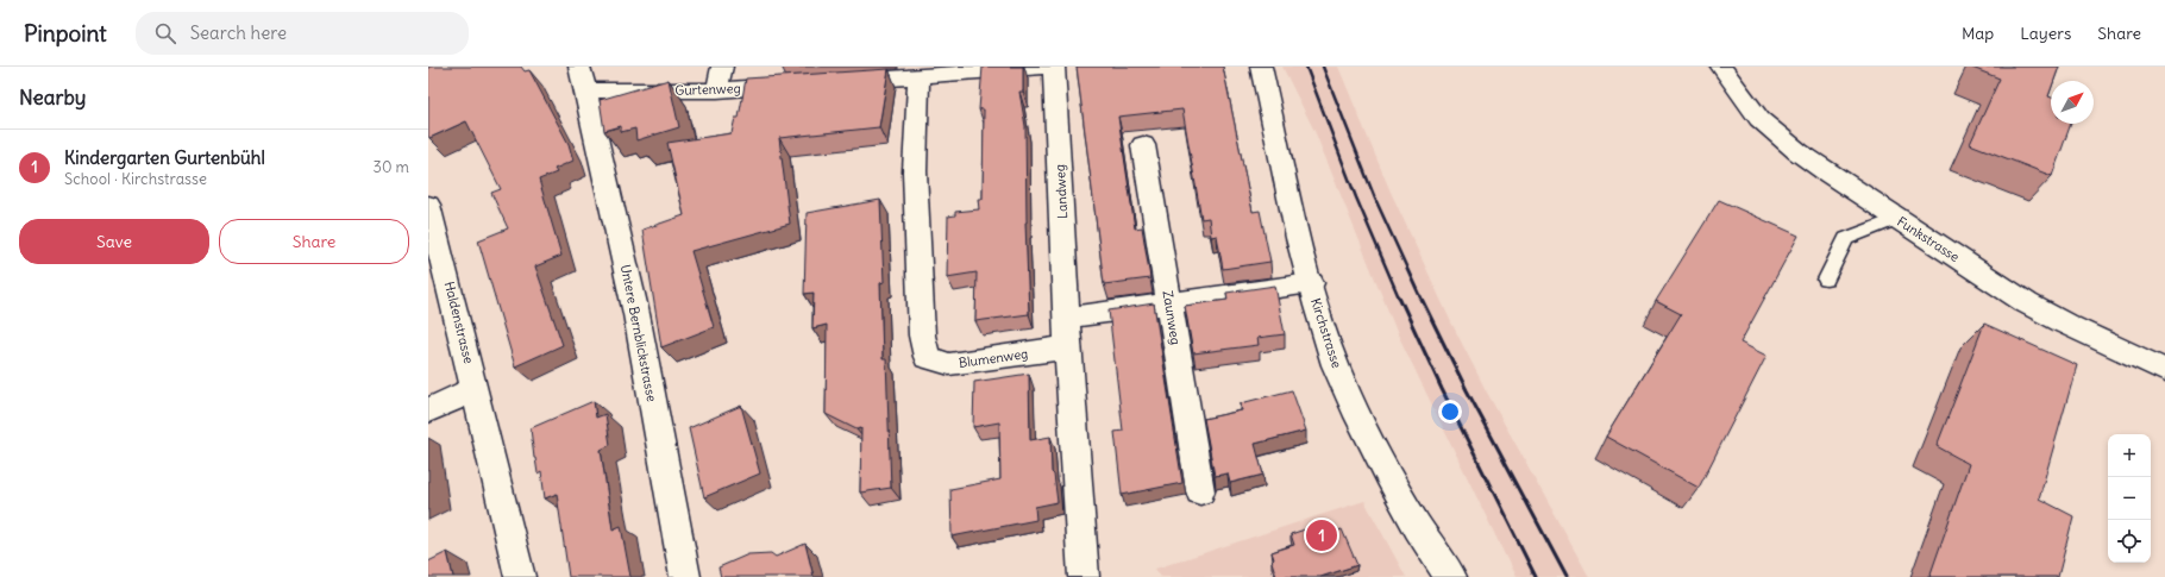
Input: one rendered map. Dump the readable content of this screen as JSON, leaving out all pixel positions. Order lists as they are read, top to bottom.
{
  "streets": {
    "street": [
      "Gurtenweg",
      "Landweg",
      "Funkstrasse",
      "Zaunweg",
      "Haldenstrasse",
      "Untere Bernblickstrasse",
      "Kirchstrasse",
      "Blumenweg"
    ]
  },
  "crossings": [
    ["Gurtenweg", "Untere Bernblickstrasse"]
  ],
  "north": "top right",
  "page": {
    "header": "Pinpoint",
    "search": "Search here",
    "nav": ["Map", "Layers", "Share"],
    "heading": "Nearby",
    "list": [
      {
        "mark": "1",
        "name": "Kindergarten Gurtenbühl",
        "note": "School · Kirchstrasse",
        "value": "30 m"
      }
    ],
    "buttons": ["Save", "Share"],
    "map_buttons": ["+", "−"],
    "pins": "1"
  }
}
